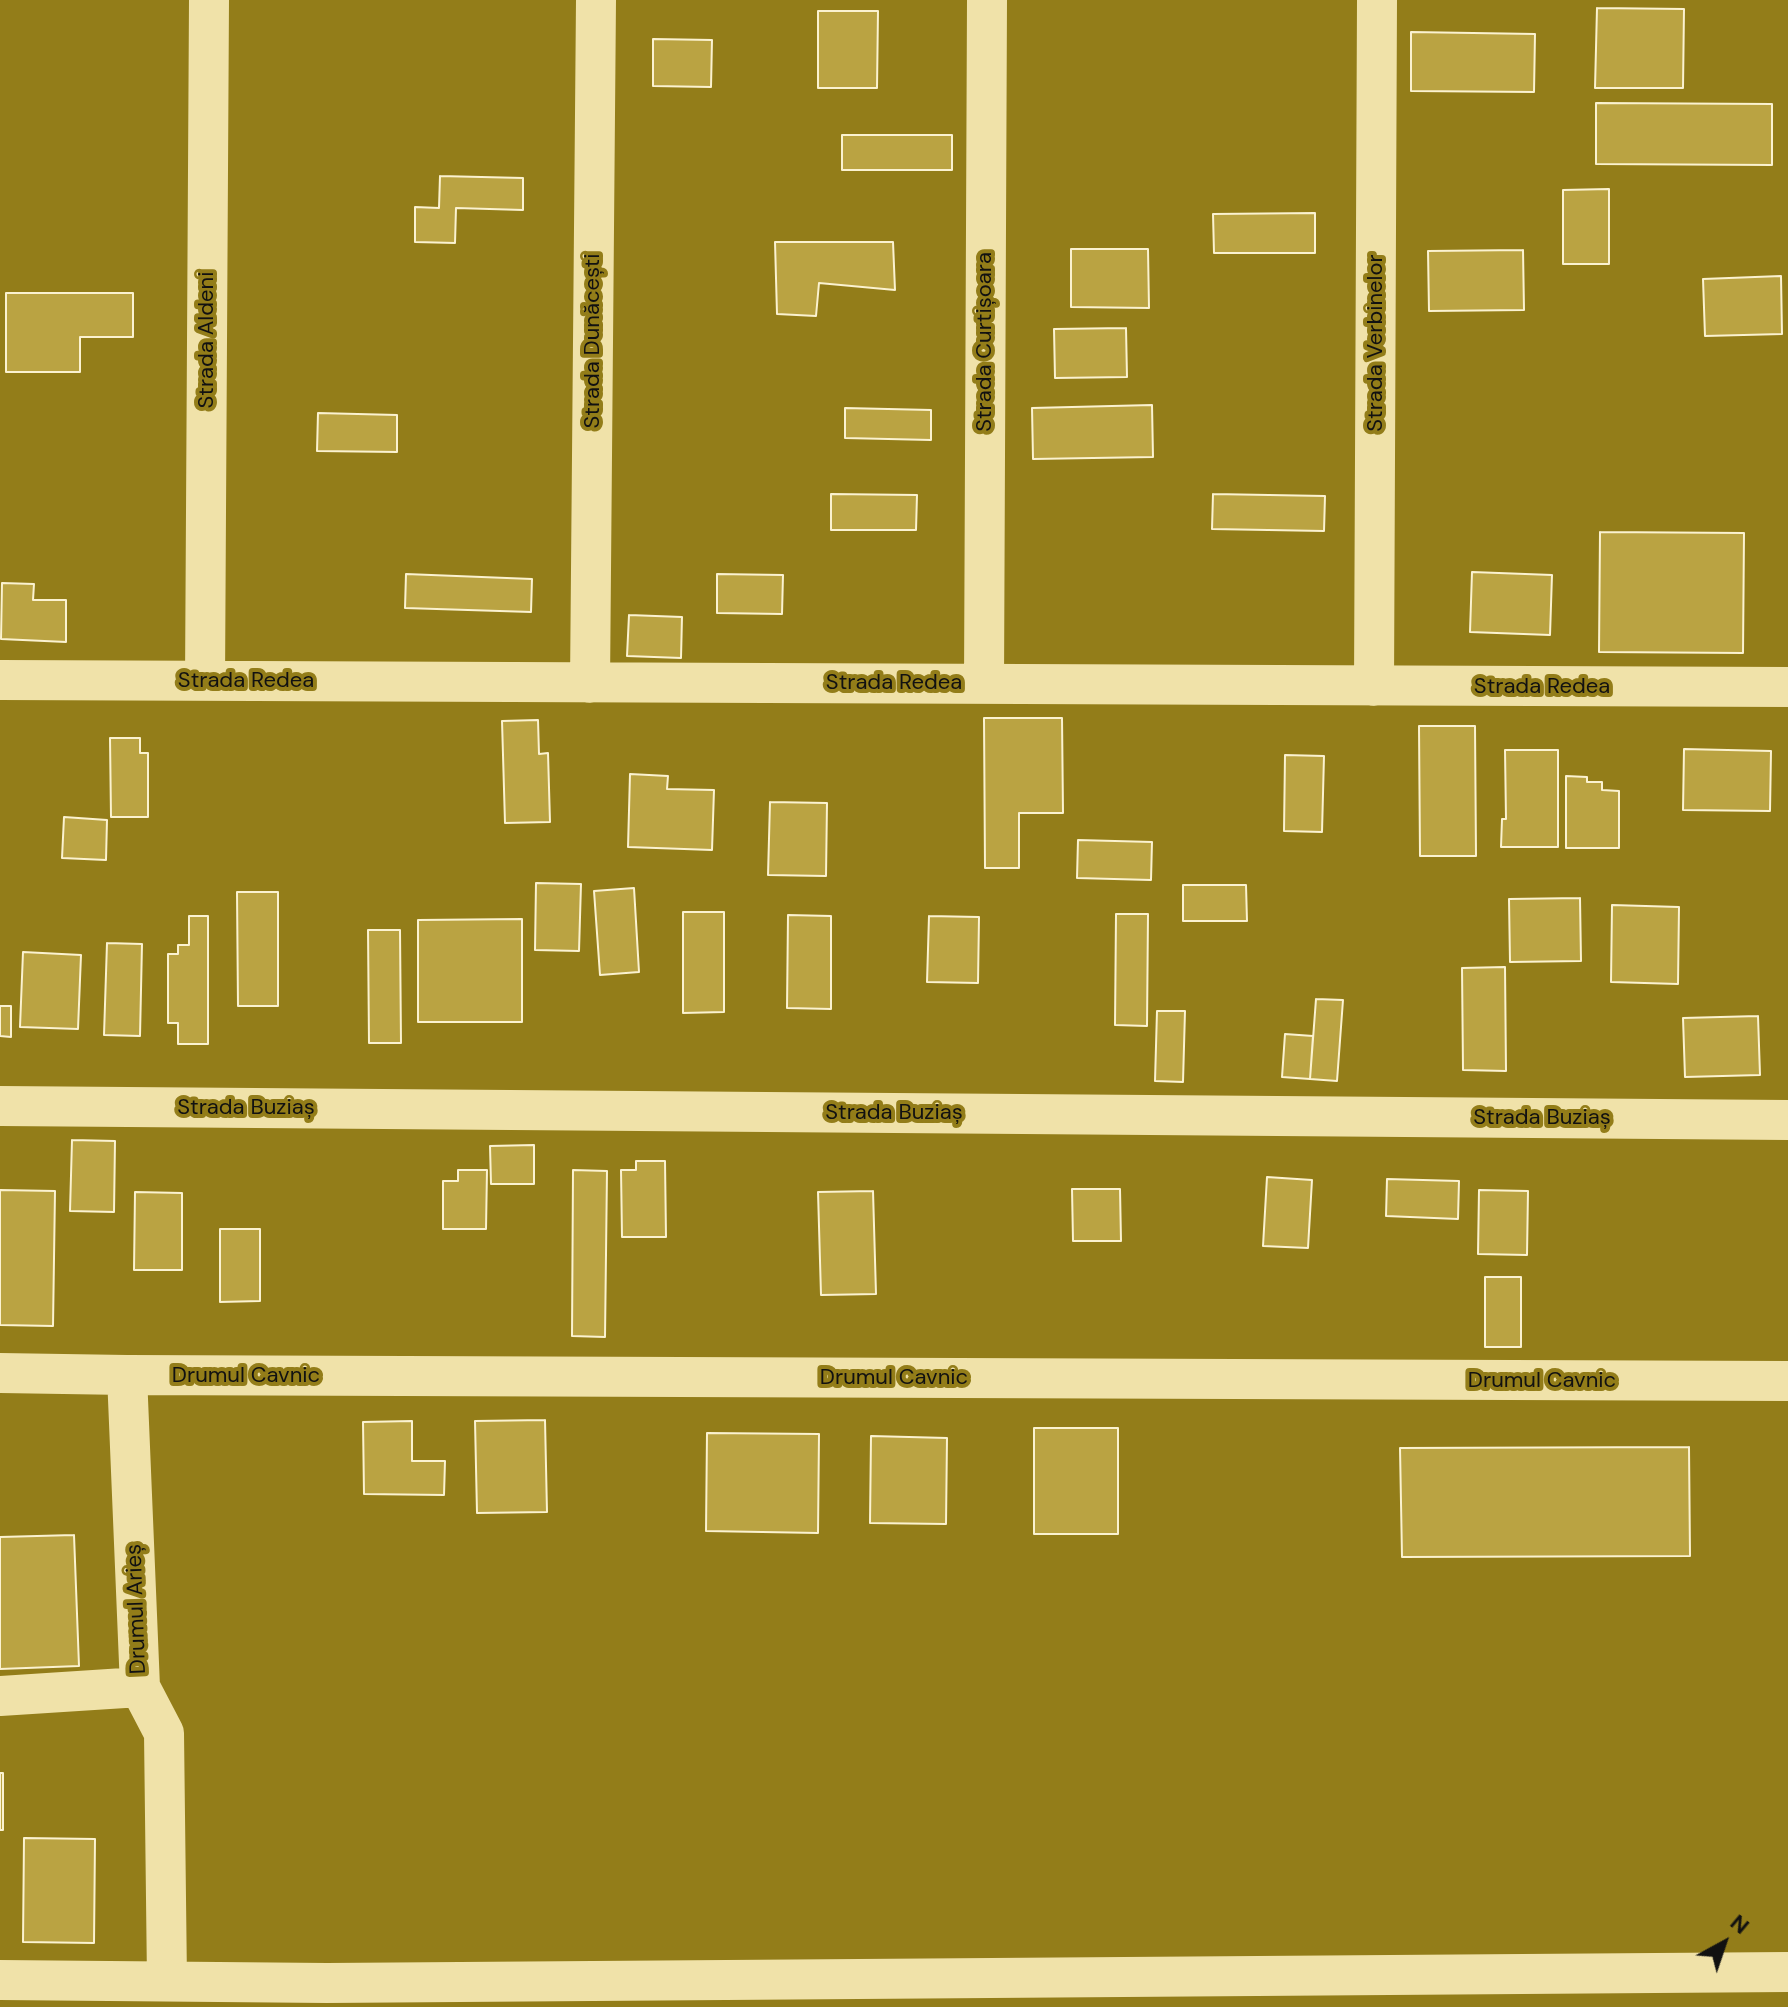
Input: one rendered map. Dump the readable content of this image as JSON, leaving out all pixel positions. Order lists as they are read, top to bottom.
{
  "streets": {
    "street": [
      "Strada Aldeni",
      "Strada Dunăcești",
      "Strada Curtișoara",
      "Strada Verbinelor",
      "Strada Redea",
      "Strada Buziaș",
      "Drumul Cavnic",
      "Drumul Arieș"
    ]
  },
  "crossings": [
    ["Strada Aldeni", "Strada Redea"],
    ["Strada Dunăcești", "Strada Redea"],
    ["Strada Curtișoara", "Strada Redea"],
    ["Strada Verbinelor", "Strada Redea"],
    ["Drumul Cavnic", "Drumul Arieș"]
  ],
  "north": "top right"
}
